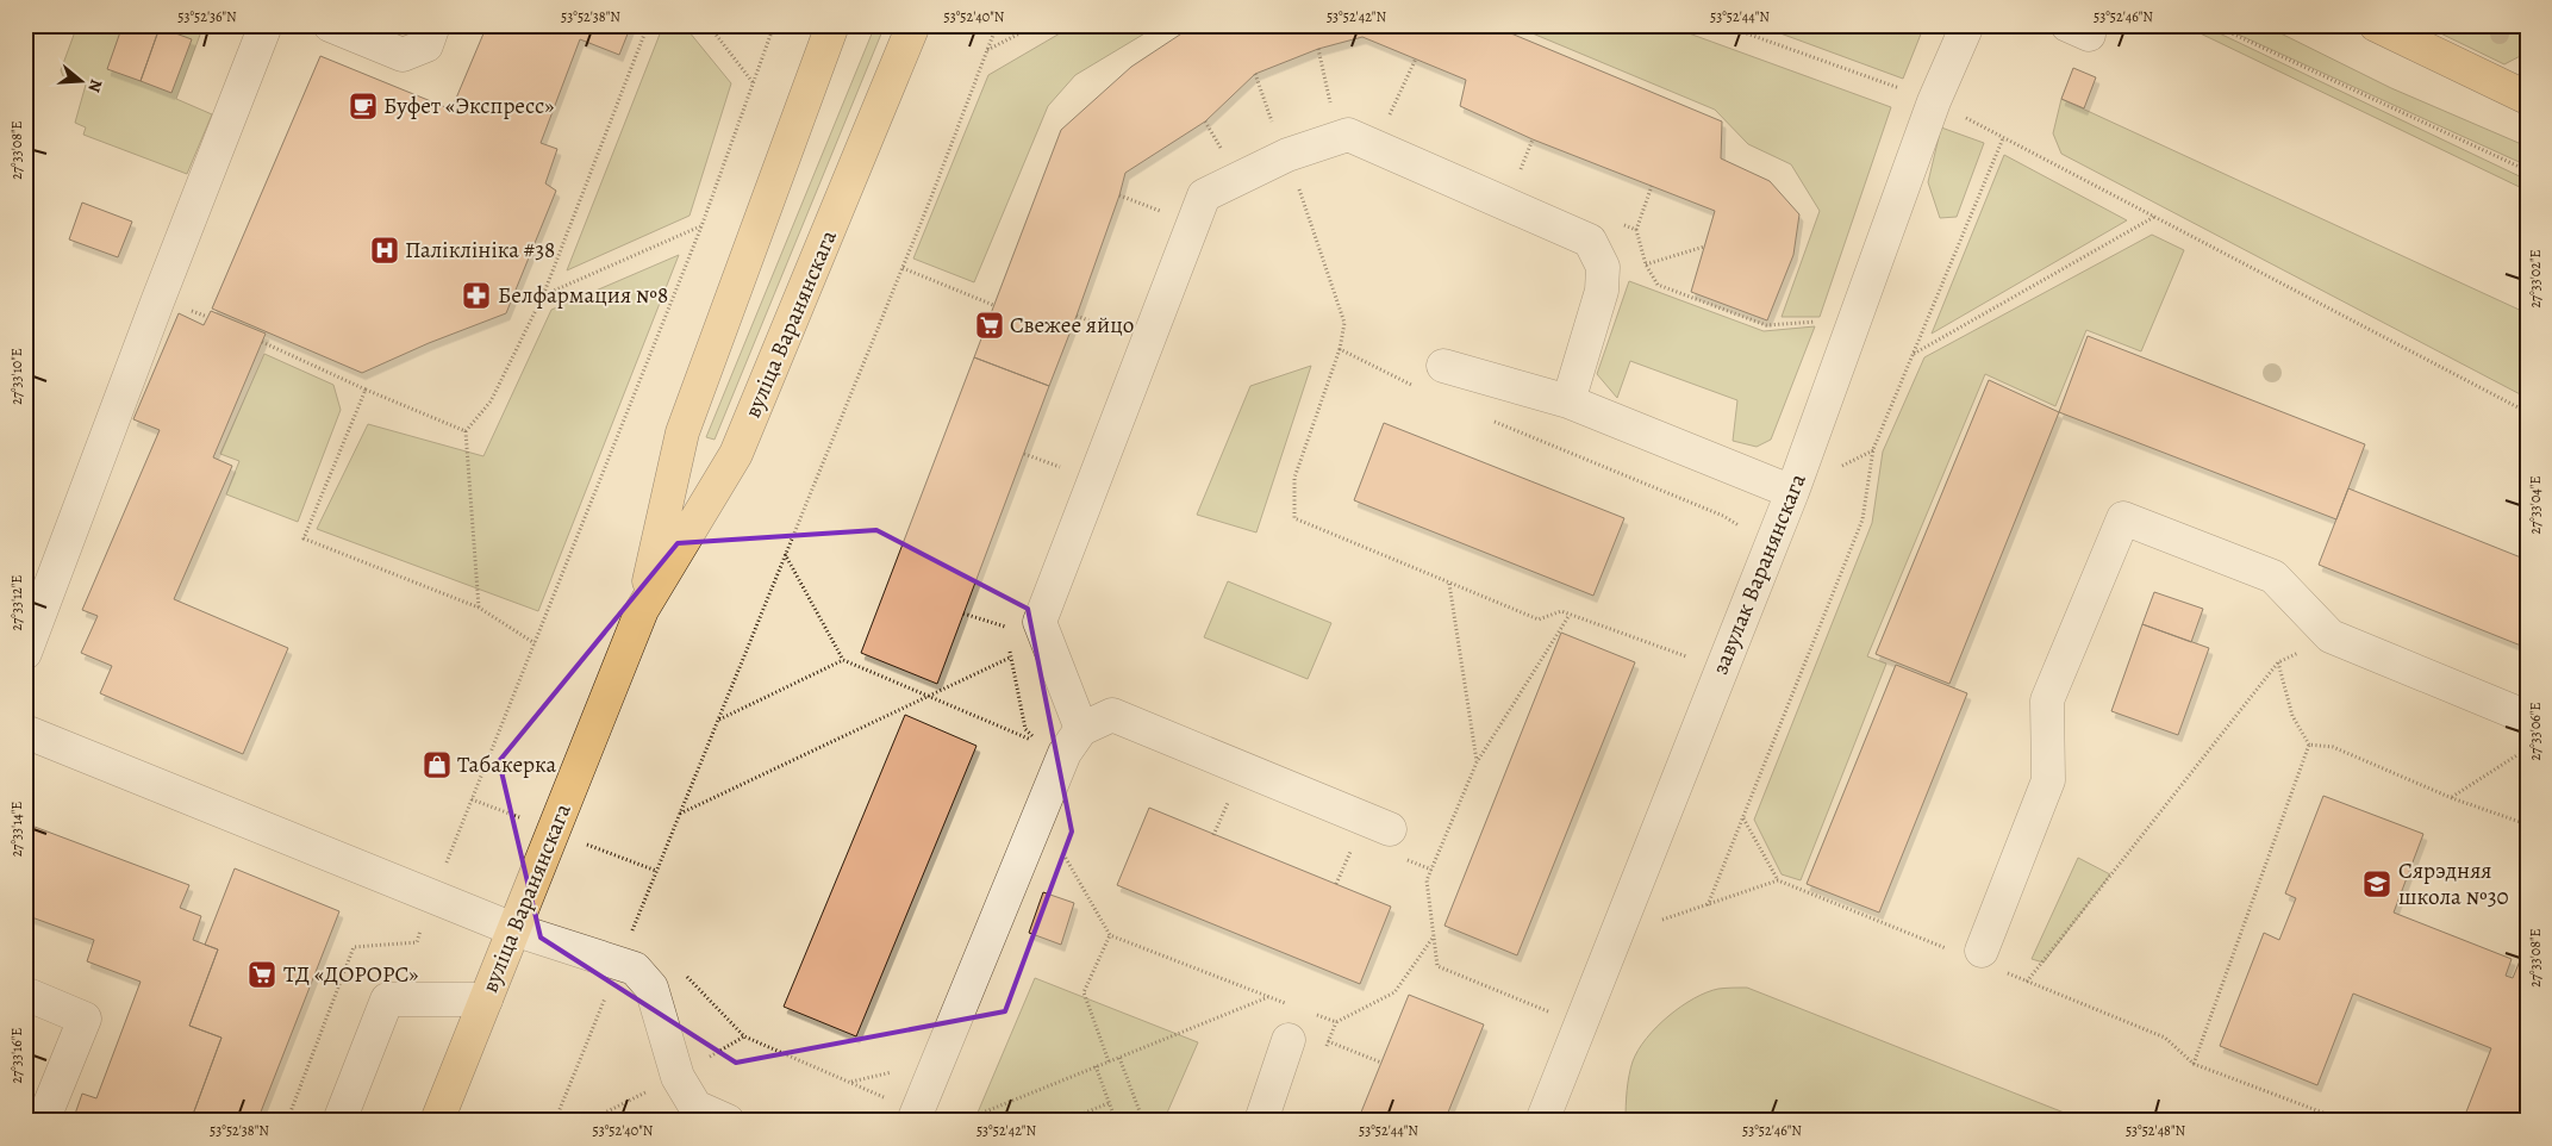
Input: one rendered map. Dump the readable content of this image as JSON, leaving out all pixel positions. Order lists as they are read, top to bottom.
{
  "streets": {
    "main road": ["вуліца Варанянскага"],
    "street": ["завулак Варанянскага"]
  },
  "places": {
    "cafe": ["Буфет «Экспресс»"],
    "hospital": ["Паліклініка #38"],
    "pharmacy": ["Белфармация №8"],
    "supermarket": ["Свежее яйцо", "ТД «ДОРОРС»"],
    "shop": ["Табакерка"],
    "school or university": ["Сярэдняя школа №30"]
  },
  "north": "right",
  "coordinates": [
    "53°52'36\"N",
    "53°52'38\"N",
    "53°52'40\"N",
    "53°52'42\"N",
    "53°52'44\"N",
    "53°52'46\"N",
    "27°33'08\"E",
    "27°33'02\"E",
    "27°33'10\"E",
    "27°33'04\"E",
    "27°33'12\"E",
    "27°33'06\"E",
    "27°33'14\"E",
    "27°33'16\"E",
    "53°52'48\"N"
  ]
}
